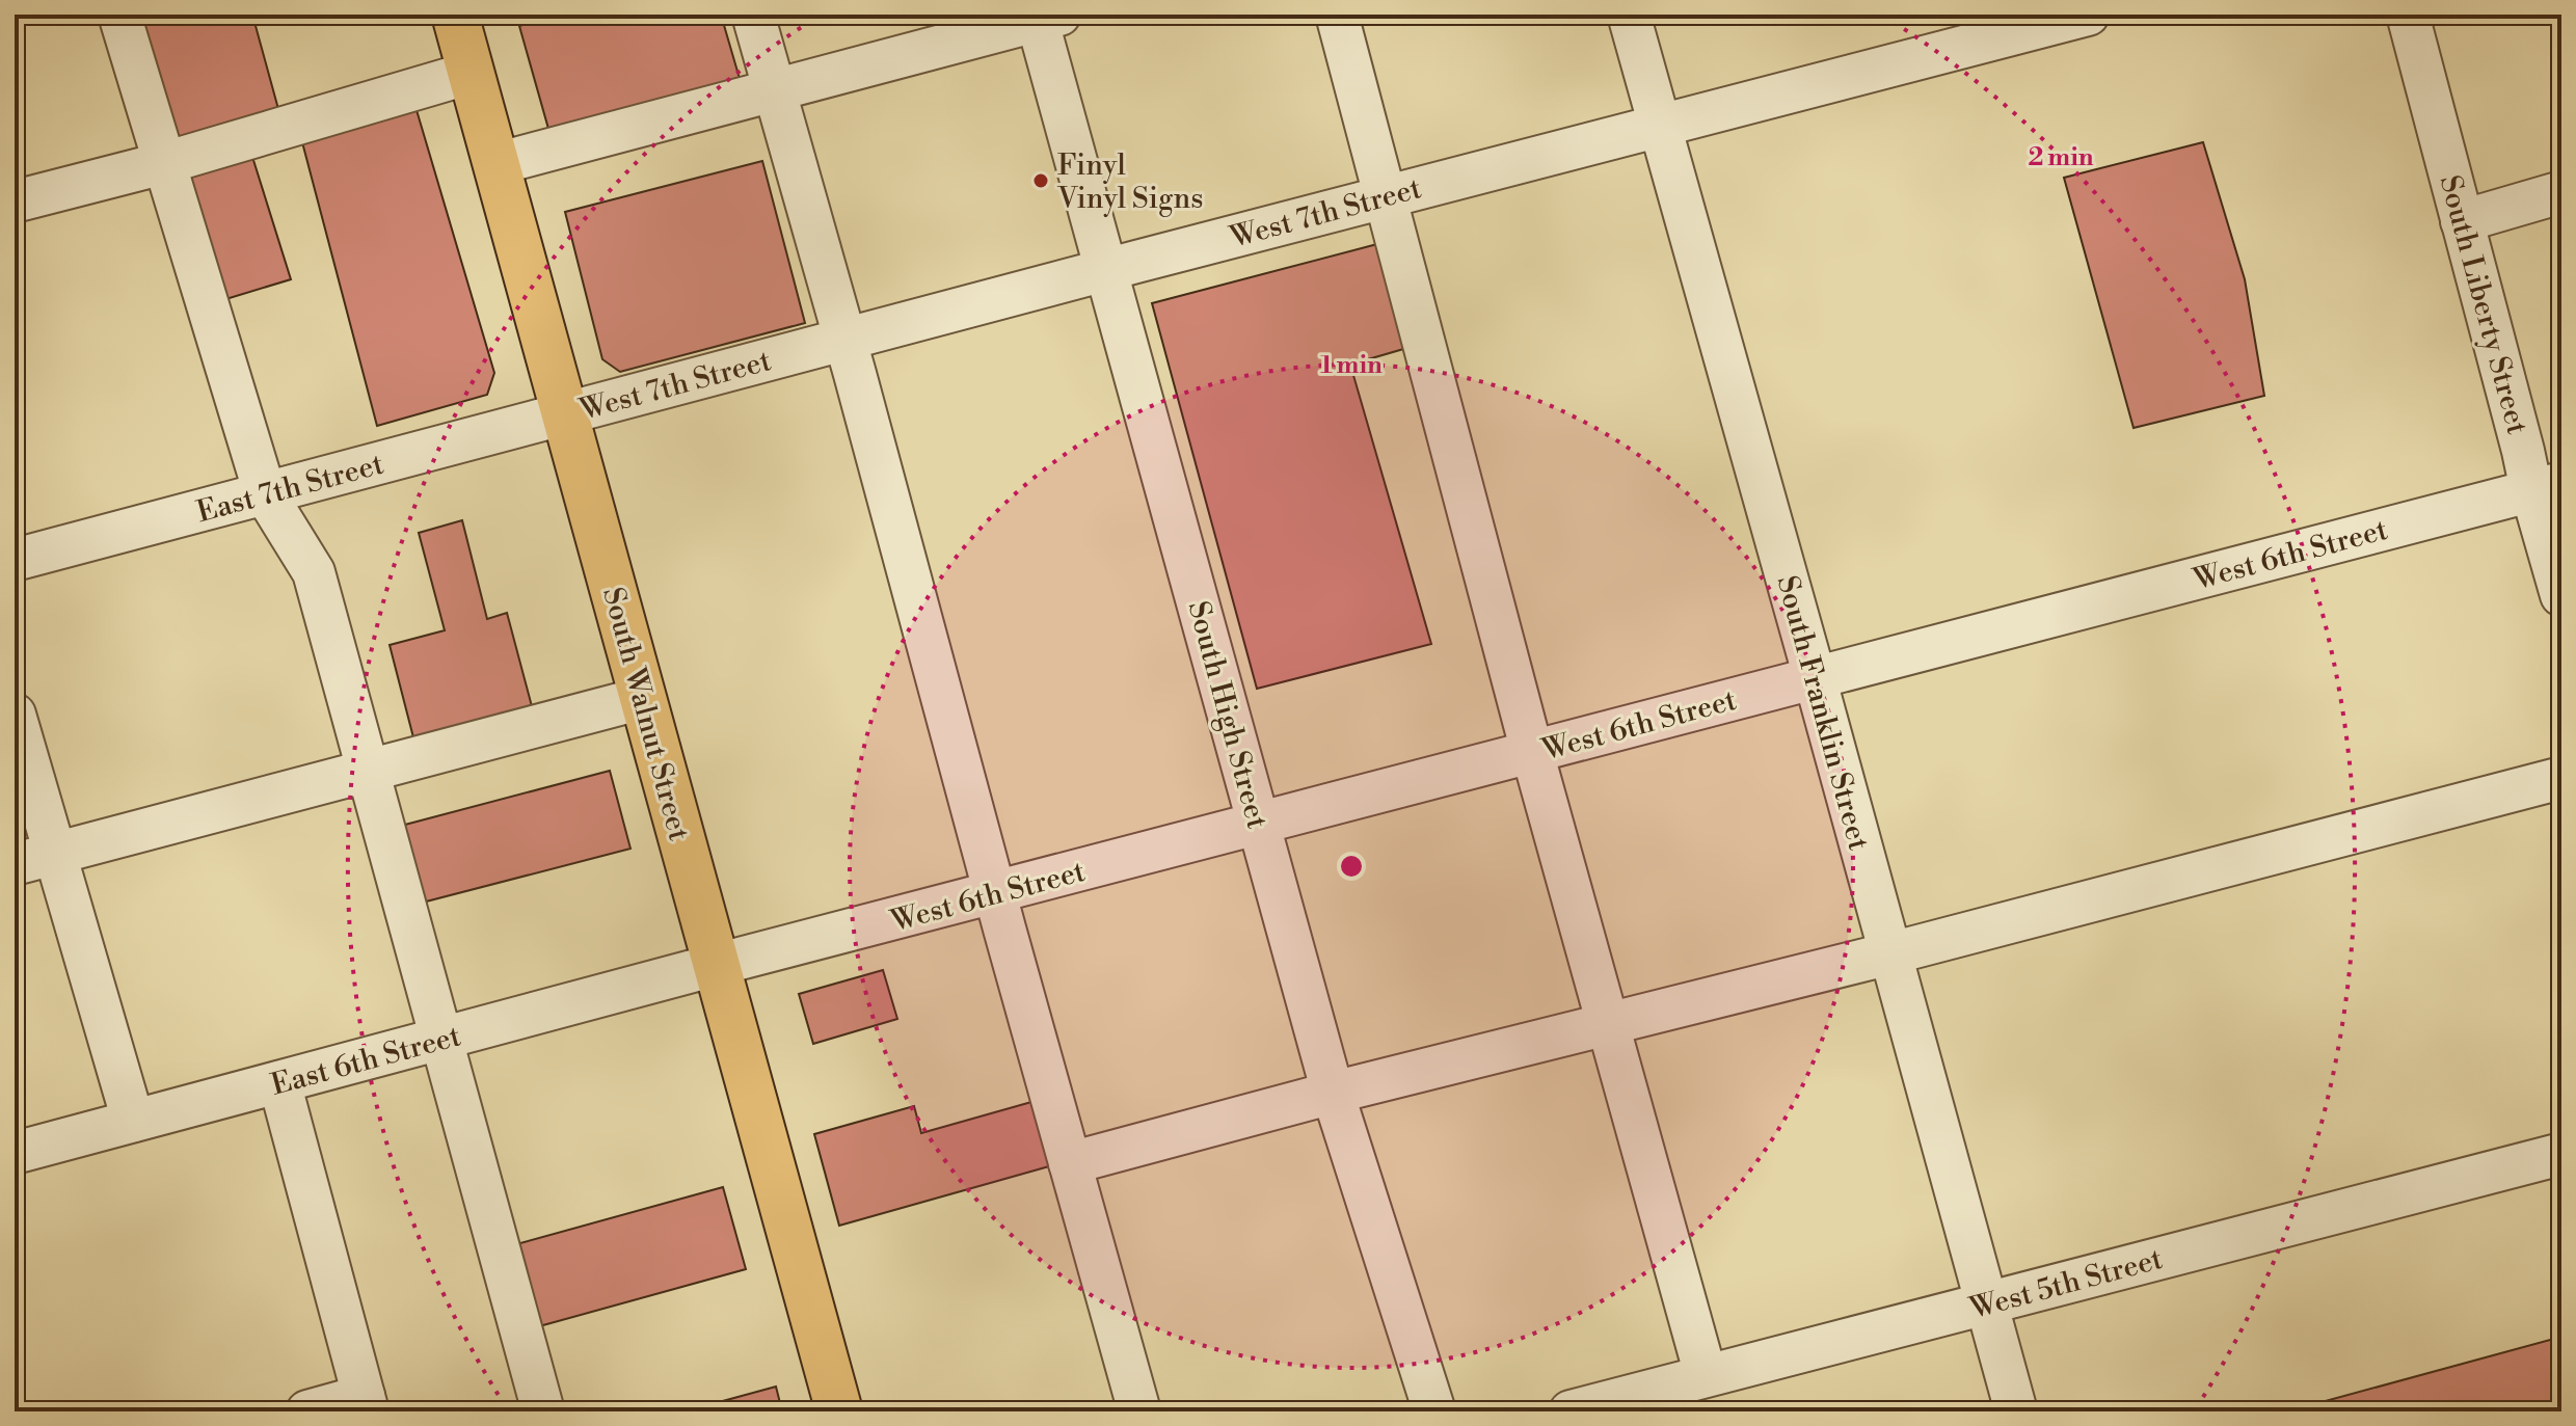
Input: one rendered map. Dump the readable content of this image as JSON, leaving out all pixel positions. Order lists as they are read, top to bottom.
{
  "streets": {
    "main road": ["South Walnut Street"],
    "street": [
      "West 7th Street",
      "South Liberty Street",
      "East 7th Street",
      "West 6th Street",
      "South Franklin Street",
      "South High Street",
      "East 6th Street",
      "West 5th Street"
    ]
  },
  "crossings": [
    ["West 7th Street", "East 7th Street"],
    ["West 7th Street", "South Franklin Street"],
    ["West 7th Street", "South Walnut Street"],
    ["West 7th Street", "South High Street"],
    ["South Liberty Street", "West 6th Street"],
    ["East 7th Street", "South Walnut Street"],
    ["West 6th Street", "South Franklin Street"],
    ["West 6th Street", "South Walnut Street"],
    ["West 6th Street", "South High Street"],
    ["West 6th Street", "East 6th Street"],
    ["South Franklin Street", "West 5th Street"],
    ["South Walnut Street", "East 6th Street"]
  ],
  "places": ["Finyl Vinyl Signs"],
  "rings": ["2 min", "1 min"]
}
